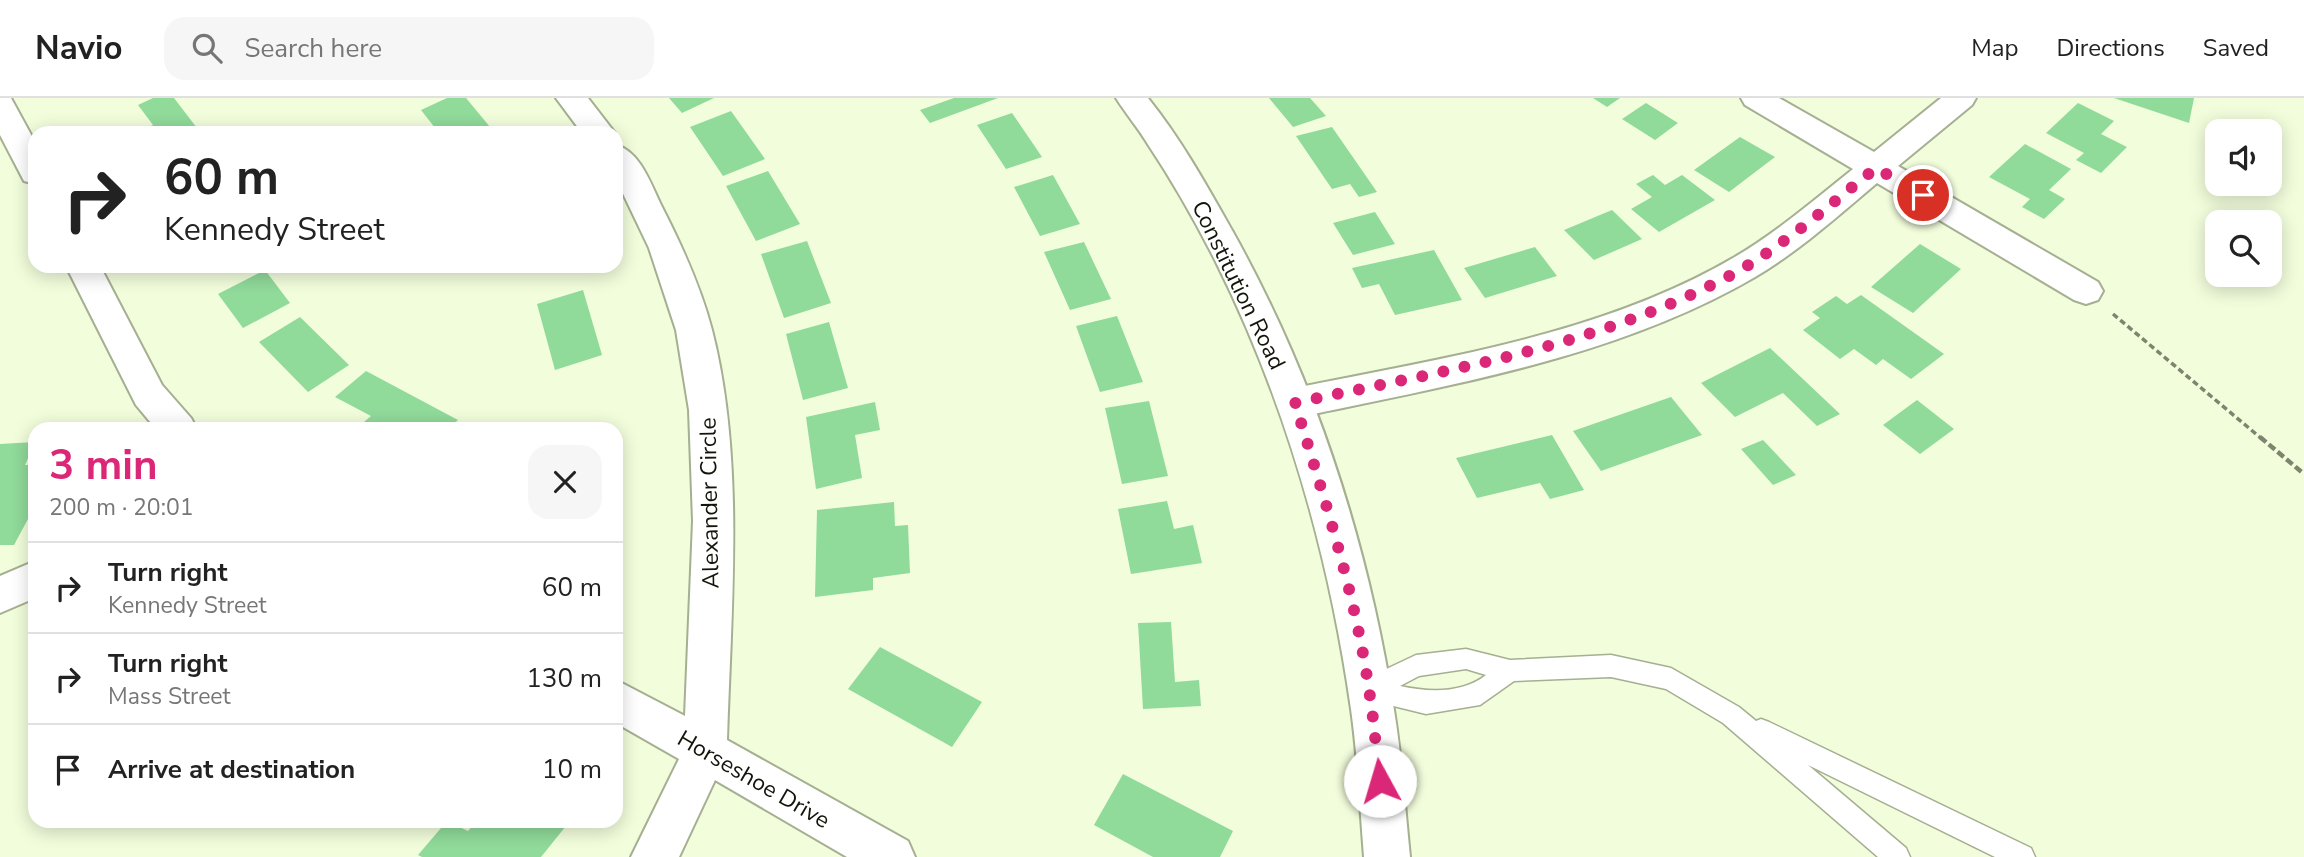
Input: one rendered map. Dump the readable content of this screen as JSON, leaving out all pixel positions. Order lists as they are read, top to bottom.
{
  "streets": {
    "street": ["Constitution Road", "Alexander Circle", "Horseshoe Drive"]
  },
  "crossings": [
    ["Alexander Circle", "Horseshoe Drive"]
  ],
  "page": {
    "header": "Navio",
    "search": "Search here",
    "nav": ["Map", "Directions", "Saved"],
    "turn": ["60 m", "Kennedy Street"],
    "heading": ["3 min", "200 m · 20:01"],
    "list": [
      {
        "name": "Turn right",
        "note": "Kennedy Street",
        "value": "60 m"
      },
      {
        "name": "Turn right",
        "note": "Mass Street",
        "value": "130 m"
      },
      {
        "name": "Arrive at destination",
        "value": "10 m"
      }
    ]
  }
}
